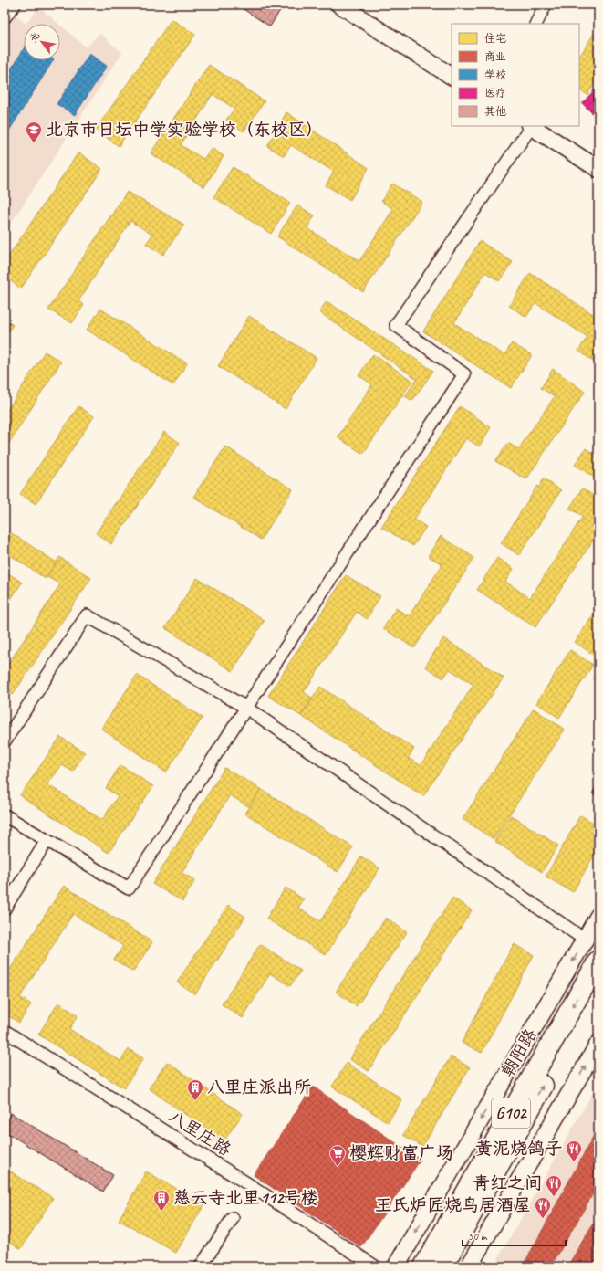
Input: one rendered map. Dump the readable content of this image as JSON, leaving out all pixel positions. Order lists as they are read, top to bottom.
{
  "streets": {
    "highway": ["朝阳路", "G102"],
    "street": ["八里庄路"]
  },
  "places": {
    "school or university": ["北京市日坛中学实验学校（东校区）"],
    "building": ["八里庄派出所", "慈云寺北里112号楼"],
    "restaurant": ["黄泥烧鸽子", "青红之间", "王氏炉匠烧鸟居酒屋"],
    "supermarket": ["樱辉财富广场"]
  },
  "legend": [
    "住宅",
    "商业",
    "学校",
    "医疗",
    "其他"
  ],
  "scale_bar": "50 m",
  "north": "top left"
}
